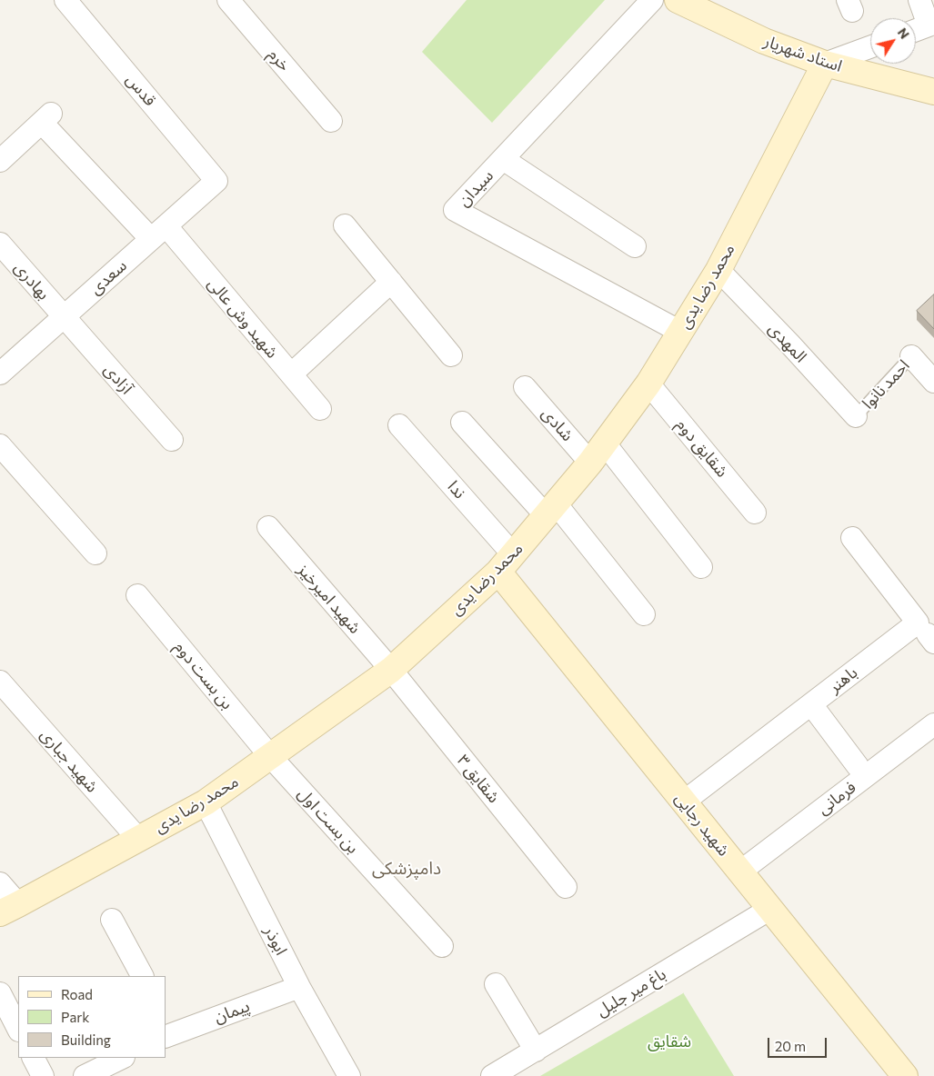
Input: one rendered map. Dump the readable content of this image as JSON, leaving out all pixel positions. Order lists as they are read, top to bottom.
{
  "streets": {
    "main road": ["استاد شهریار", "محمد رضا یدی", "شهید رجایی"],
    "street": [
      "خرم",
      "قدس",
      "سیدان",
      "سعدی",
      "بهادری",
      "شهید وش عالی",
      "المهدی",
      "آزادی",
      "احمد نانوا",
      "شادی",
      "شقایق دوم",
      "ندا",
      "شهید امیرخیز",
      "بن بست دوم",
      "باهنر",
      "شهید جباری",
      "شقایق ۳",
      "فرمانی",
      "بن بست اول",
      "ابوذر",
      "باغ میر جلیل",
      "پیمان"
    ]
  },
  "crossings": [
    ["استاد شهریار", "محمد رضا یدی"],
    ["قدس", "سعدی"],
    ["سیدان", "محمد رضا یدی"],
    ["سعدی", "بهادری"],
    ["سعدی", "شهید وش عالی"],
    ["سعدی", "آزادی"],
    ["بهادری", "آزادی"],
    ["محمد رضا یدی", "المهدی"],
    ["محمد رضا یدی", "شادی"],
    ["محمد رضا یدی", "شقایق دوم"],
    ["محمد رضا یدی", "ندا"],
    ["محمد رضا یدی", "شهید امیرخیز"],
    ["محمد رضا یدی", "بن بست دوم"],
    ["محمد رضا یدی", "شهید جباری"],
    ["محمد رضا یدی", "شقایق ۳"],
    ["محمد رضا یدی", "بن بست اول"],
    ["محمد رضا یدی", "شهید رجایی"],
    ["محمد رضا یدی", "ابوذر"],
    ["المهدی", "احمد نانوا"],
    ["ندا", "شهید رجایی"],
    ["شهید امیرخیز", "شقایق ۳"],
    ["بن بست دوم", "بن بست اول"],
    ["باهنر", "شهید رجایی"],
    ["فرمانی", "شهید رجایی"],
    ["شهید رجایی", "باغ میر جلیل"],
    ["ابوذر", "پیمان"]
  ],
  "districts": ["دامپزشکی"],
  "parks": ["شقایق"],
  "legend": ["Road", "Park", "Building"],
  "scale_bar": "20 m",
  "north": "top right"
}
